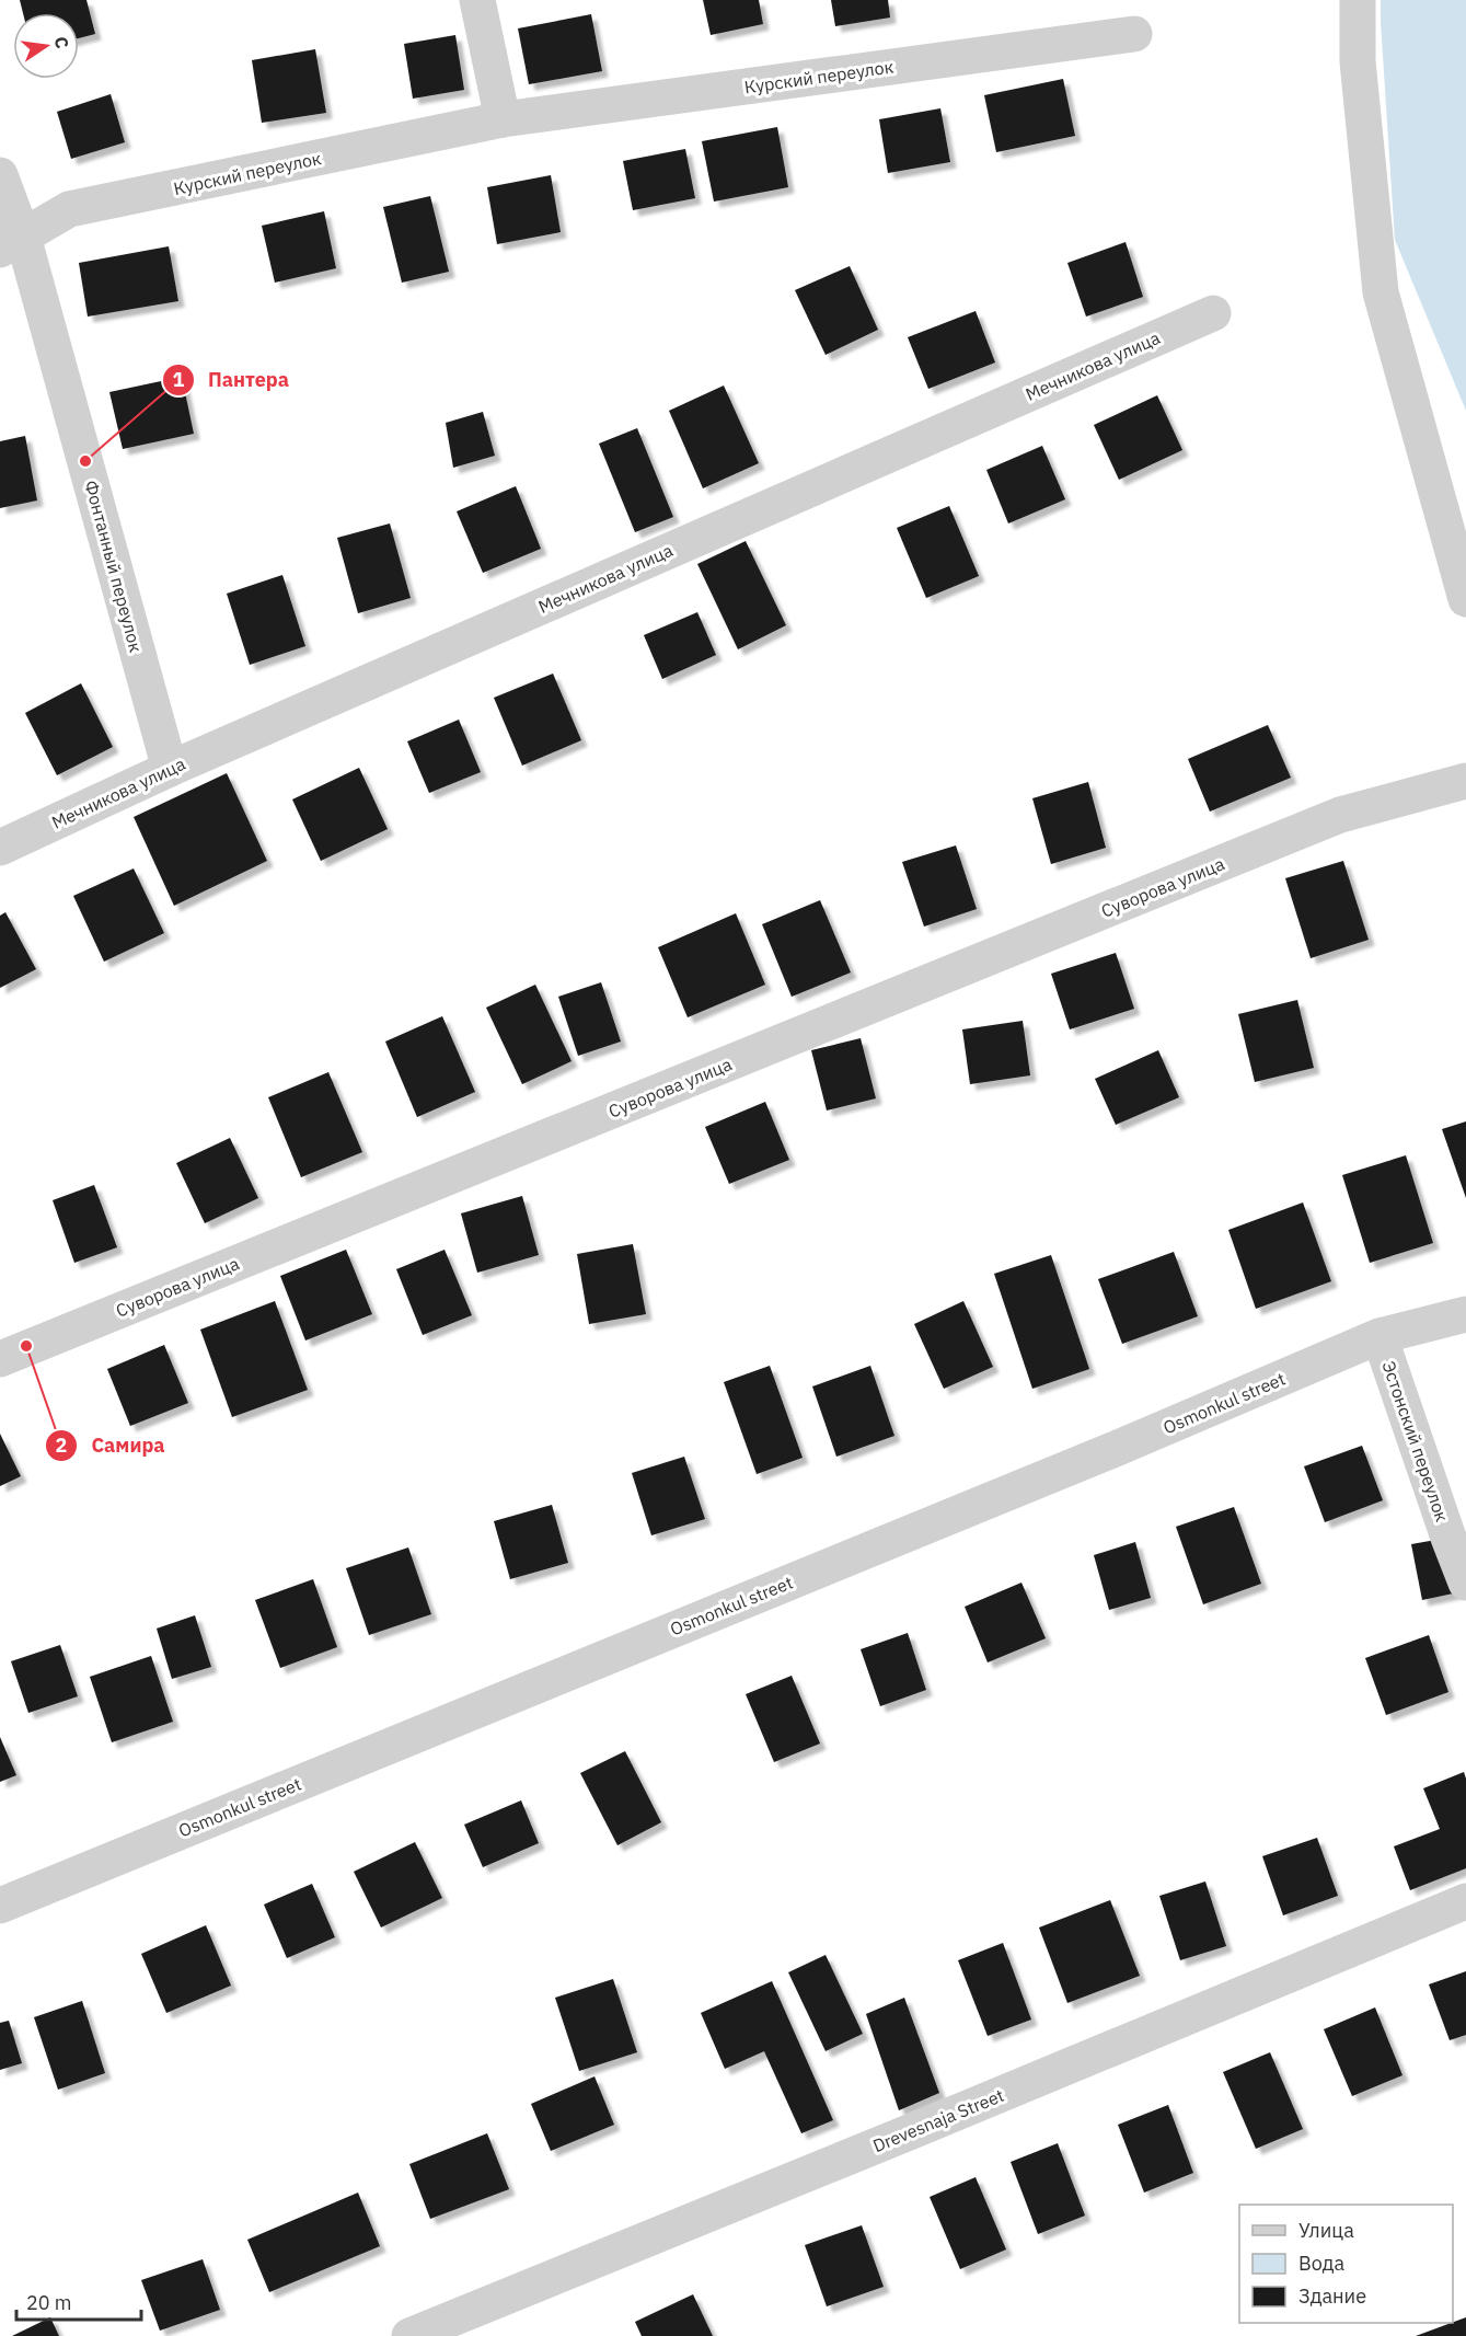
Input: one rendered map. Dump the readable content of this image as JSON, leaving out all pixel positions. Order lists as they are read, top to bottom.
{
  "streets": {
    "street": [
      "Курский переулок",
      "Мечникова улица",
      "Фонтанный переулок",
      "Суворова улица",
      "Osmonkul street",
      "Эстонский переулок",
      "Drevesnaja Street"
    ]
  },
  "crossings": [
    ["Курский переулок", "Фонтанный переулок"],
    ["Мечникова улица", "Фонтанный переулок"],
    ["Osmonkul street", "Эстонский переулок"]
  ],
  "places": ["Пантера", "Самира"],
  "legend": ["Улица", "Вода", "Здание"],
  "scale_bar": "20 m",
  "north": "right"
}
